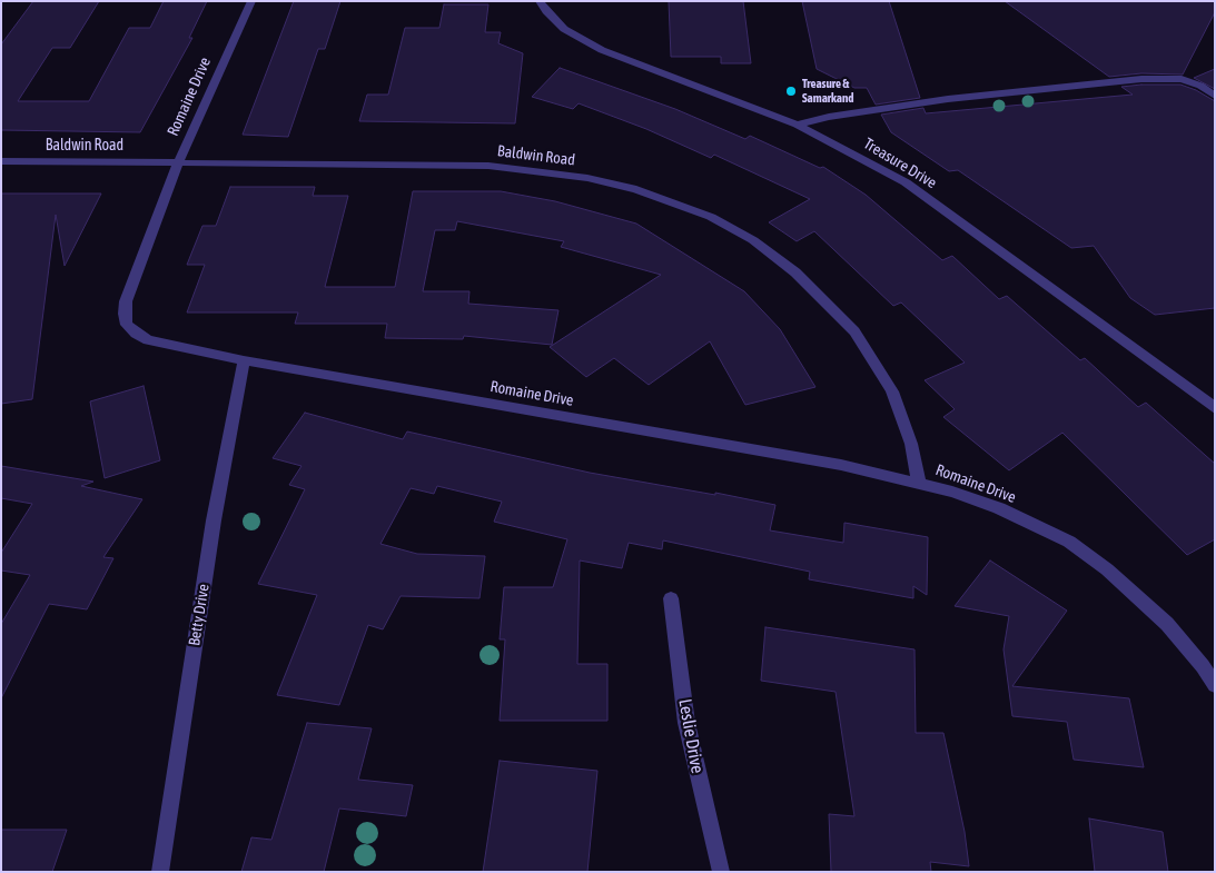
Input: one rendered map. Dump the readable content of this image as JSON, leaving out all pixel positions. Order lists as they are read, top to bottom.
{
  "streets": {
    "street": [
      "Romaine Drive",
      "Baldwin Road",
      "Treasure Drive",
      "Betty Drive",
      "Leslie Drive"
    ]
  },
  "crossings": [
    ["Romaine Drive", "Baldwin Road"],
    ["Romaine Drive", "Betty Drive"]
  ],
  "places": ["Treasure & Samarkand"]
}
